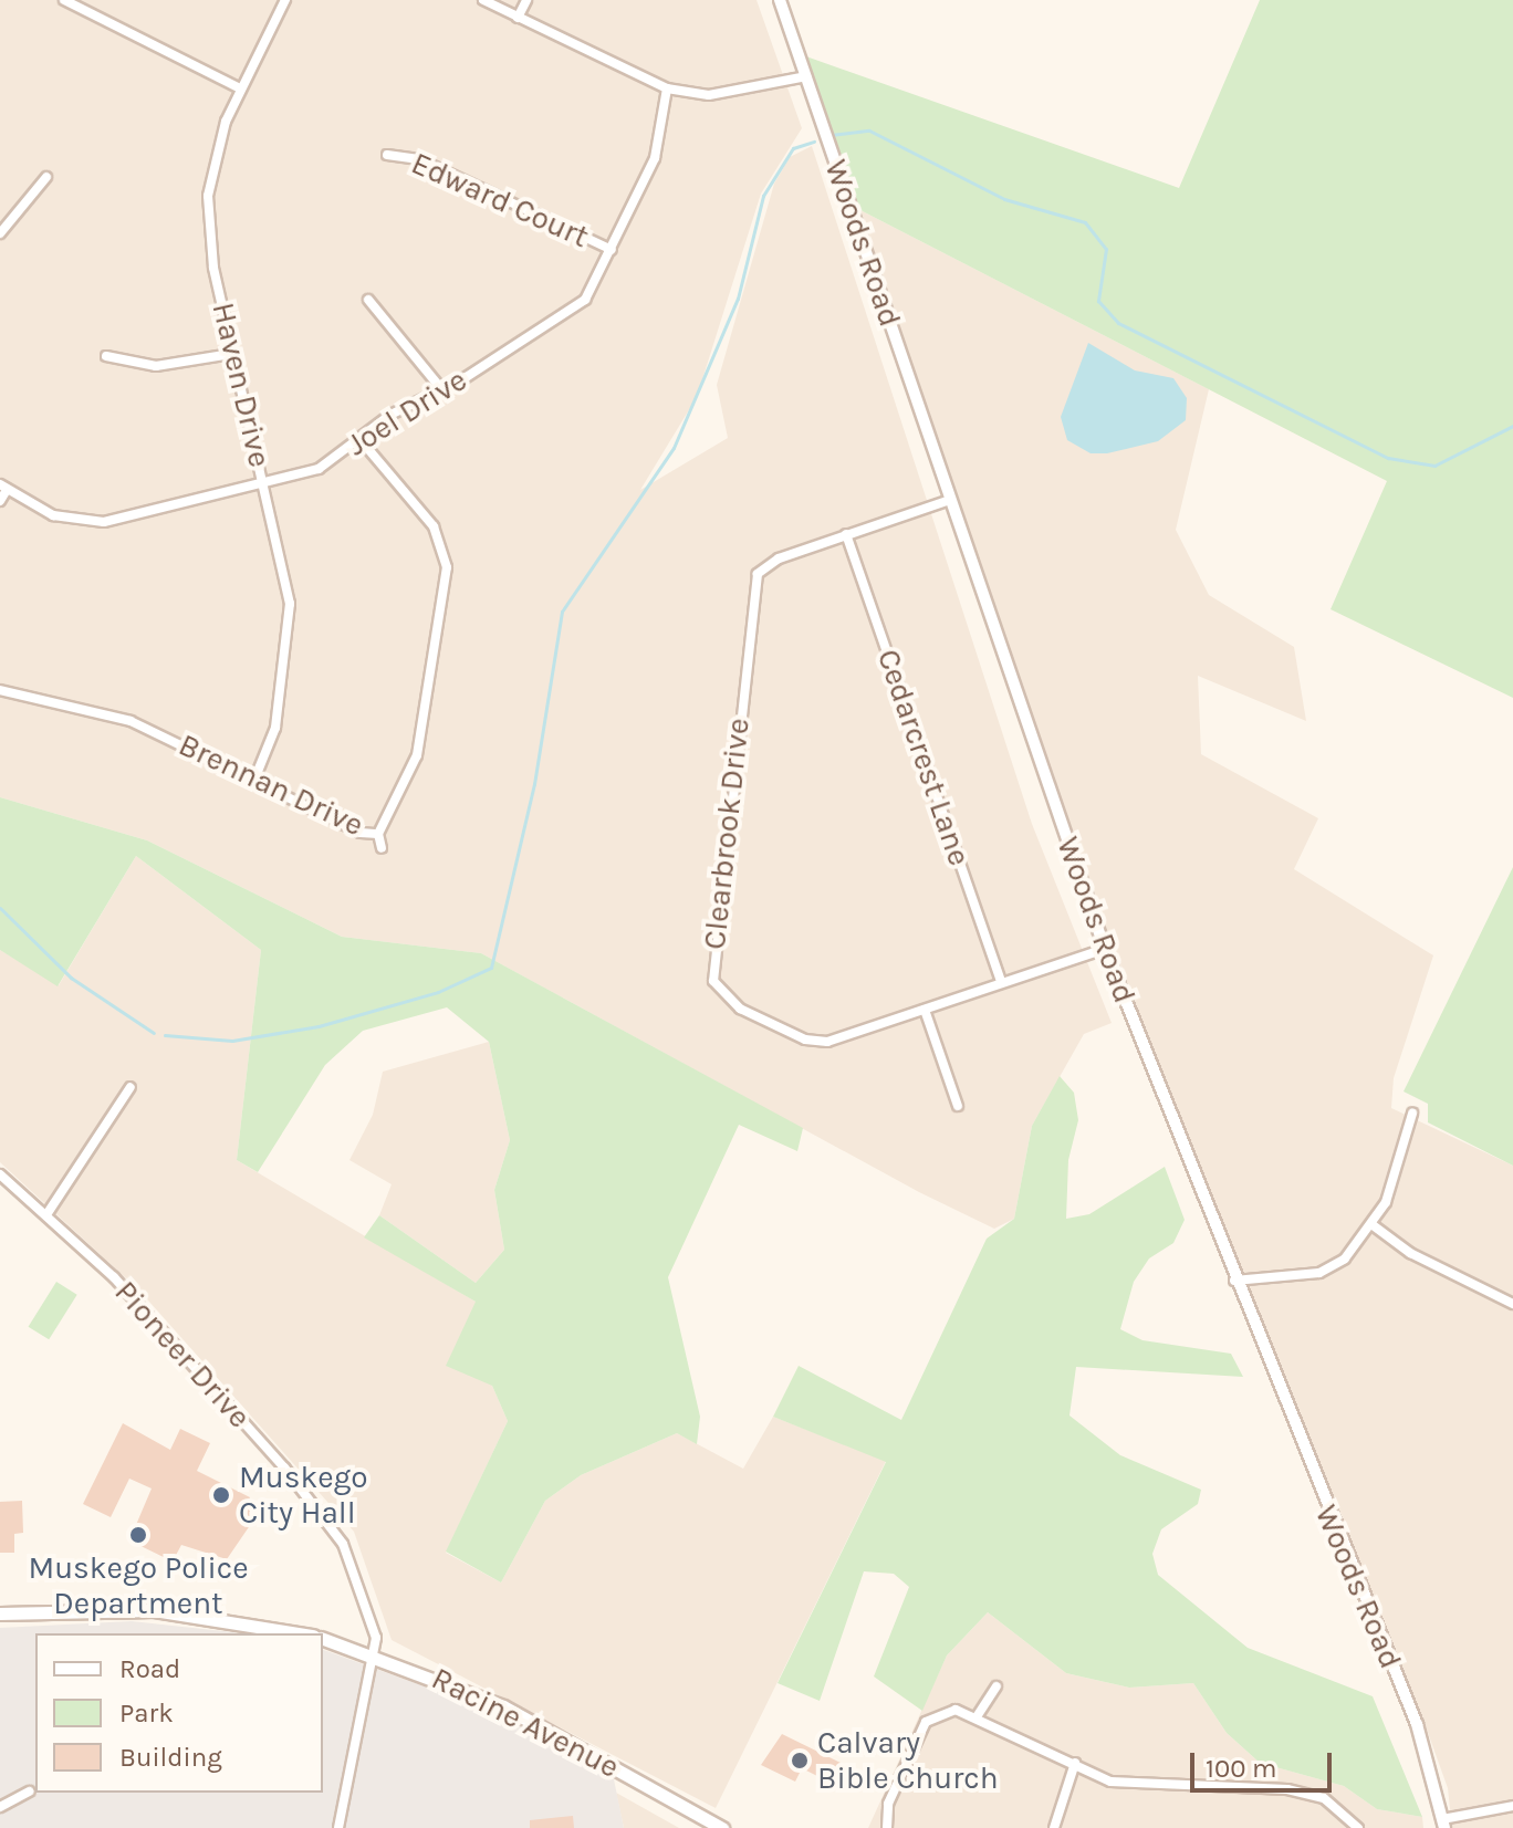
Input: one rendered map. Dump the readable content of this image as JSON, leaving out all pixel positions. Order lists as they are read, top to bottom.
{
  "streets": {
    "main road": ["Racine Avenue"],
    "street": [
      "Edward Court",
      "Woods Road",
      "Haven Drive",
      "Joel Drive",
      "Cedarcrest Lane",
      "Brennan Drive",
      "Clearbrook Drive",
      "Pioneer Drive"
    ]
  },
  "crossings": [
    ["Edward Court", "Joel Drive"],
    ["Woods Road", "Clearbrook Drive"],
    ["Haven Drive", "Joel Drive"],
    ["Haven Drive", "Brennan Drive"],
    ["Joel Drive", "Brennan Drive"],
    ["Cedarcrest Lane", "Clearbrook Drive"],
    ["Pioneer Drive", "Racine Avenue"]
  ],
  "places": ["Muskego City Hall", "Muskego Police Department", "Calvary Bible Church"],
  "legend": ["Road", "Park", "Building"],
  "scale_bar": "100 m"
}
